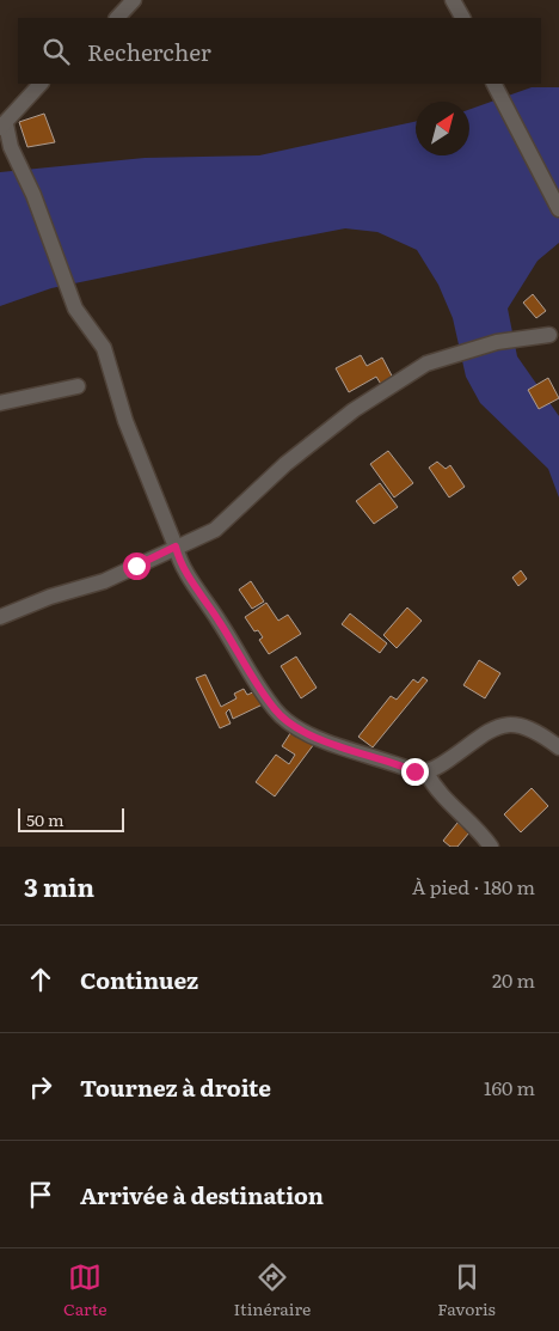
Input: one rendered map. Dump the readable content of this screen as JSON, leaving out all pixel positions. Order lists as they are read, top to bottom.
{
  "scale_bar": "50 m",
  "north": "top right",
  "page": {
    "search": "Rechercher",
    "scale": "50 m",
    "heading": ["3 min", "À pied · 180 m"],
    "list": [
      ["Continuez", "20 m"],
      ["Tournez à droite", "160 m"],
      "Arrivée à destination"
    ],
    "nav": ["Carte", "Itinéraire", "Favoris"]
  }
}
